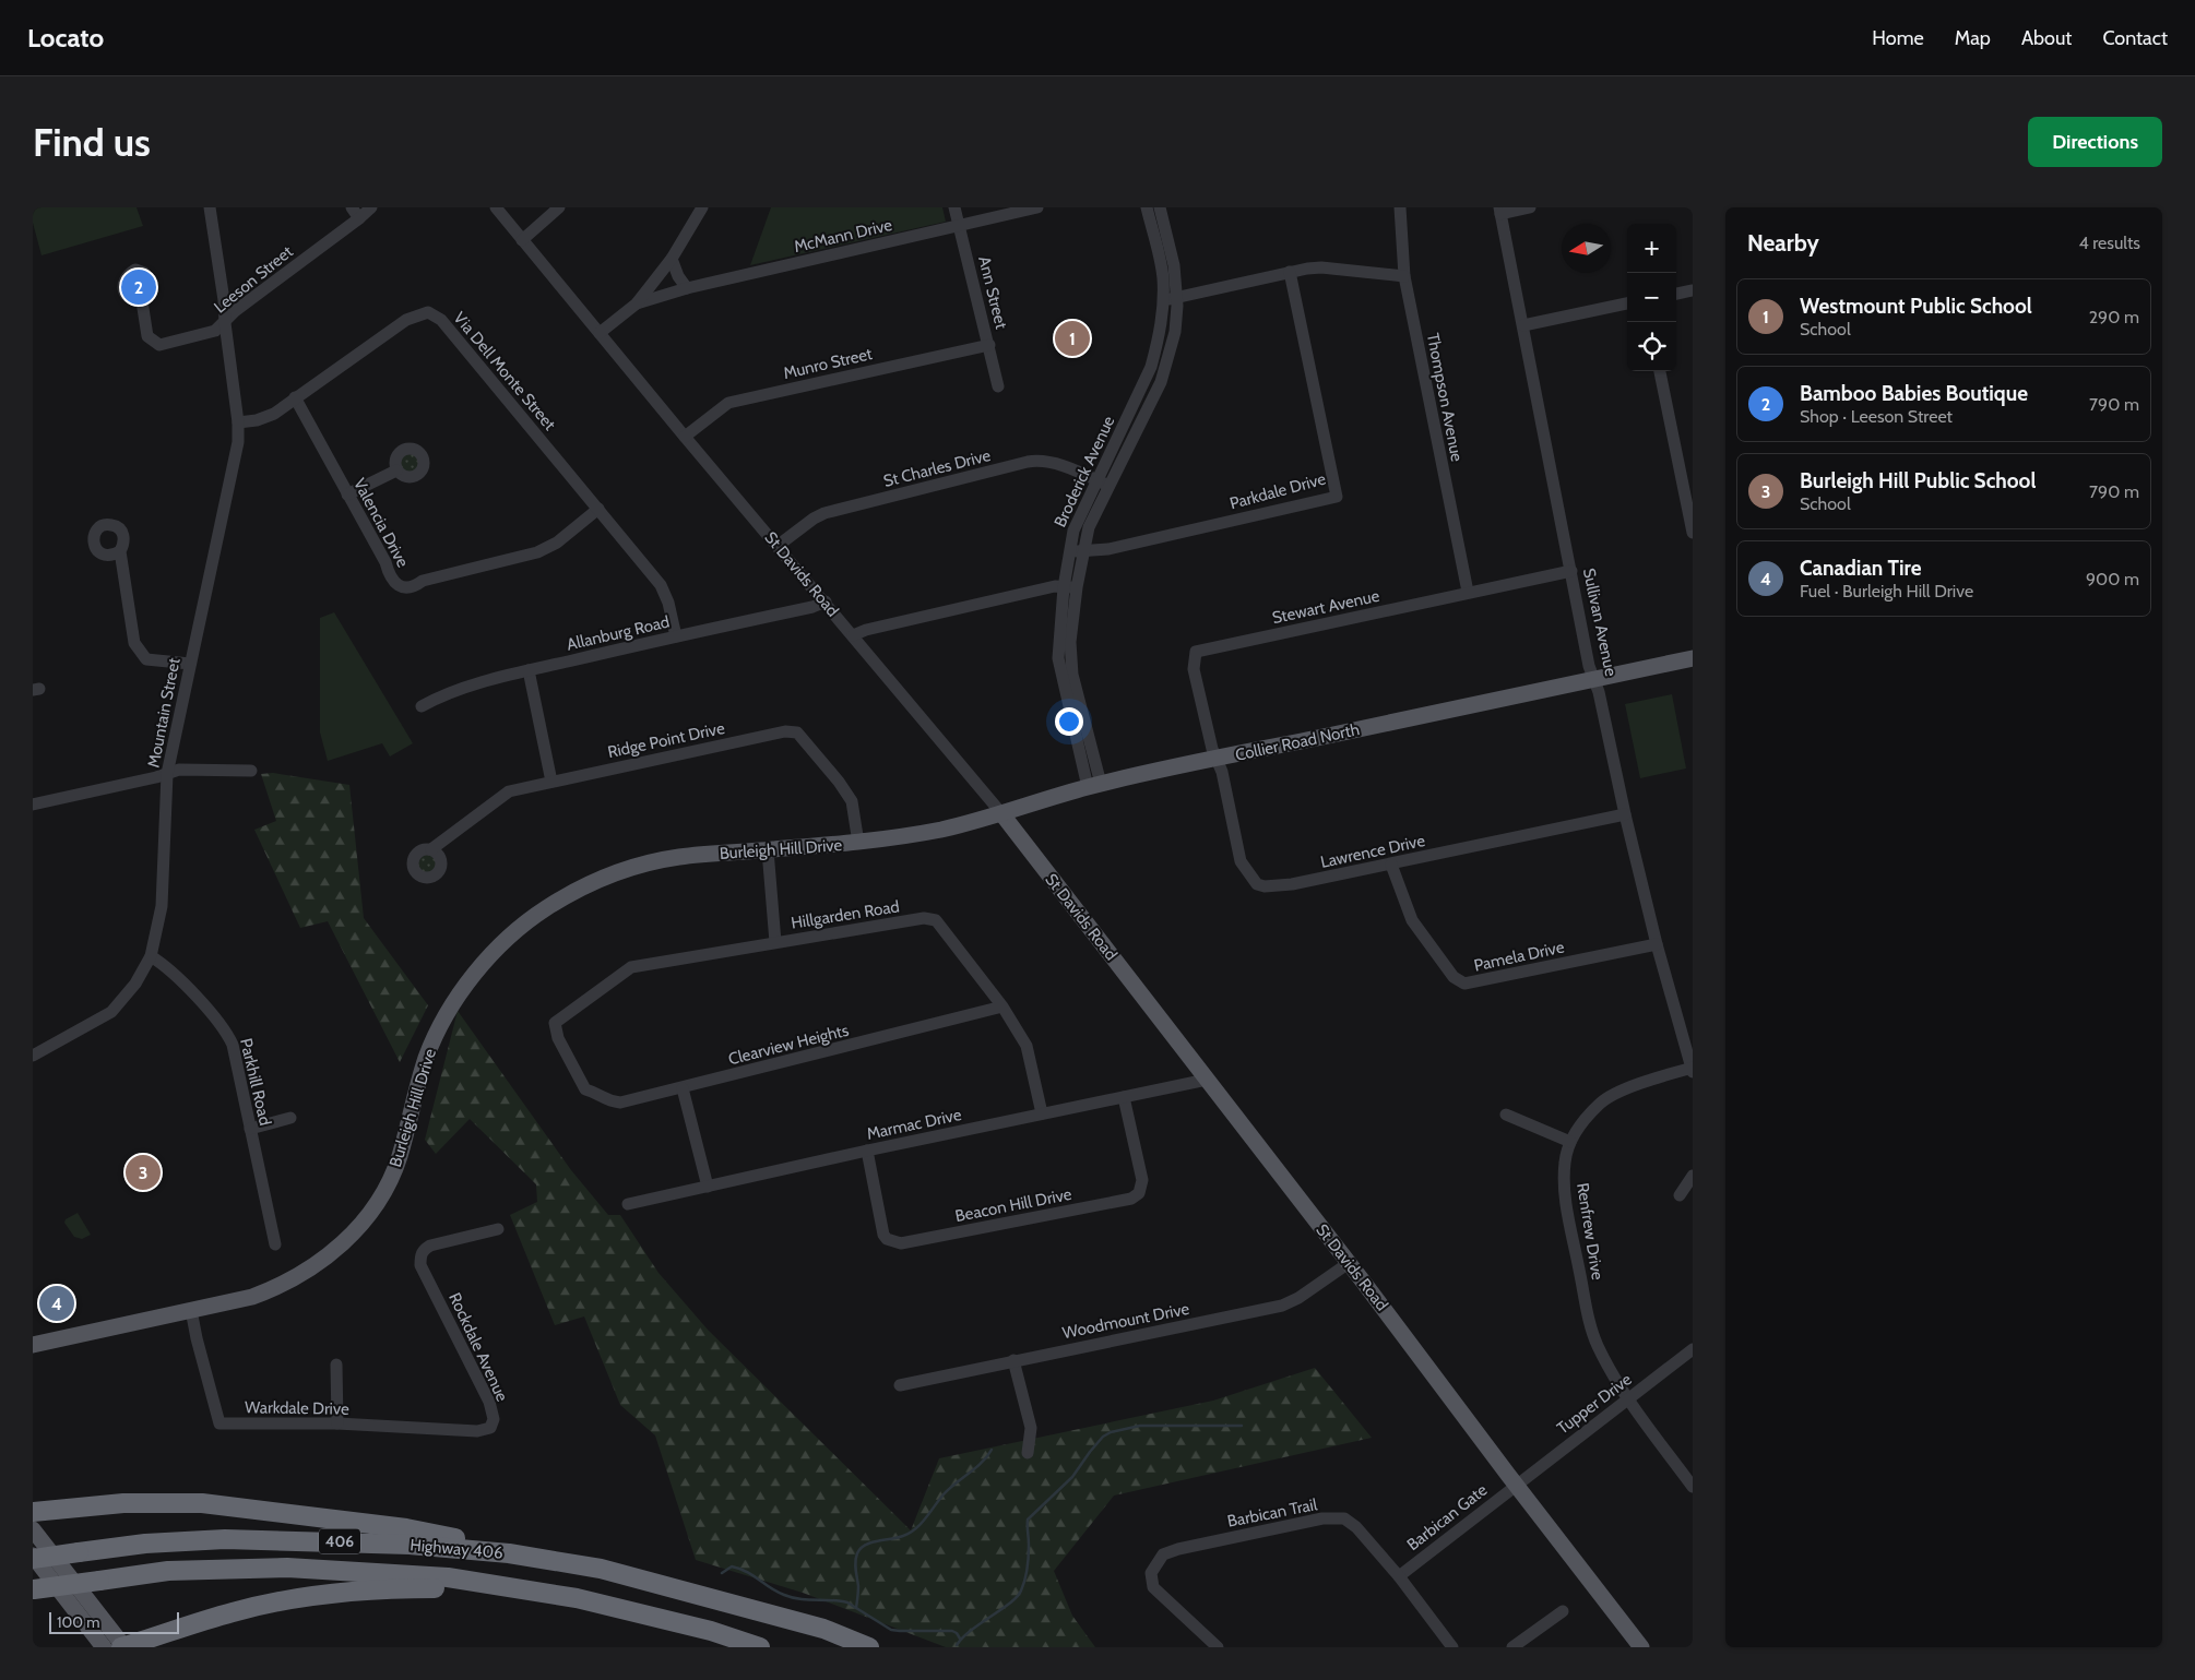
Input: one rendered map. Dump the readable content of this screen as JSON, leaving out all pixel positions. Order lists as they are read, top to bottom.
{
  "streets": {
    "highway": ["406", "Highway 406"],
    "main road": ["St Davids Road", "Collier Road North", "Burleigh Hill Drive"],
    "street": [
      "McMann Drive",
      "Leeson Street",
      "Ann Street",
      "Munro Street",
      "Via Dell Monte Street",
      "Thompson Avenue",
      "St Charles Drive",
      "Broderick Avenue",
      "Parkdale Drive",
      "Valencia Drive",
      "Stewart Avenue",
      "Sullivan Avenue",
      "Allanburg Road",
      "Mountain Street",
      "Ridge Point Drive",
      "Lawrence Drive",
      "Hillgarden Road",
      "Pamela Drive",
      "Clearview Heights",
      "Parkhill Road",
      "Marmac Drive",
      "Beacon Hill Drive",
      "Renfrew Drive",
      "Woodmount Drive",
      "Rockdale Avenue",
      "Tupper Drive",
      "Warkdale Drive",
      "Barbican Trail",
      "Barbican Gate"
    ]
  },
  "crossings": [
    ["McMann Drive", "Ann Street"],
    ["Leeson Street", "Mountain Street"],
    ["Ann Street", "Munro Street"],
    ["Munro Street", "St Davids Road"],
    ["Via Dell Monte Street", "Valencia Drive"],
    ["Via Dell Monte Street", "Allanburg Road"],
    ["Via Dell Monte Street", "Mountain Street"],
    ["Thompson Avenue", "Stewart Avenue"],
    ["St Charles Drive", "Broderick Avenue"],
    ["St Charles Drive", "St Davids Road"],
    ["Broderick Avenue", "Parkdale Drive"],
    ["Broderick Avenue", "Collier Road North"],
    ["St Davids Road", "Allanburg Road"],
    ["St Davids Road", "Collier Road North"],
    ["St Davids Road", "Burleigh Hill Drive"],
    ["St Davids Road", "Marmac Drive"],
    ["St Davids Road", "Woodmount Drive"],
    ["St Davids Road", "Tupper Drive"],
    ["St Davids Road", "Barbican Gate"],
    ["Stewart Avenue", "Sullivan Avenue"],
    ["Stewart Avenue", "Collier Road North"],
    ["Stewart Avenue", "Lawrence Drive"],
    ["Sullivan Avenue", "Collier Road North"],
    ["Sullivan Avenue", "Lawrence Drive"],
    ["Sullivan Avenue", "Pamela Drive"],
    ["Sullivan Avenue", "Renfrew Drive"],
    ["Mountain Street", "Parkhill Road"],
    ["Ridge Point Drive", "Burleigh Hill Drive"],
    ["Collier Road North", "Burleigh Hill Drive"],
    ["Collier Road North", "Lawrence Drive"],
    ["Burleigh Hill Drive", "Warkdale Drive"],
    ["Lawrence Drive", "Pamela Drive"],
    ["Hillgarden Road", "Clearview Heights"],
    ["Hillgarden Road", "Marmac Drive"],
    ["Marmac Drive", "Beacon Hill Drive"],
    ["Renfrew Drive", "Tupper Drive"],
    ["Rockdale Avenue", "Warkdale Drive"],
    ["Tupper Drive", "Barbican Gate"],
    ["Barbican Trail", "Barbican Gate"]
  ],
  "scale_bar": "100 m",
  "north": "left",
  "page": {
    "header": "Locato",
    "nav": [
      "Home",
      "Map",
      "About",
      "Contact"
    ],
    "buttons": "Directions",
    "title": "Find us",
    "heading": ["Nearby", "4 results"],
    "map_buttons": ["+", "−"],
    "pins": [
      "2",
      "1",
      "3",
      "4"
    ],
    "list": [
      {
        "mark": "1",
        "name": "Westmount Public School",
        "note": "School",
        "value": "290 m"
      },
      {
        "mark": "2",
        "name": "Bamboo Babies Boutique",
        "note": "Shop · Leeson Street",
        "value": "790 m"
      },
      {
        "mark": "3",
        "name": "Burleigh Hill Public School",
        "note": "School",
        "value": "790 m"
      },
      {
        "mark": "4",
        "name": "Canadian Tire",
        "note": "Fuel · Burleigh Hill Drive",
        "value": "900 m"
      }
    ],
    "scale": "100 m"
  }
}
